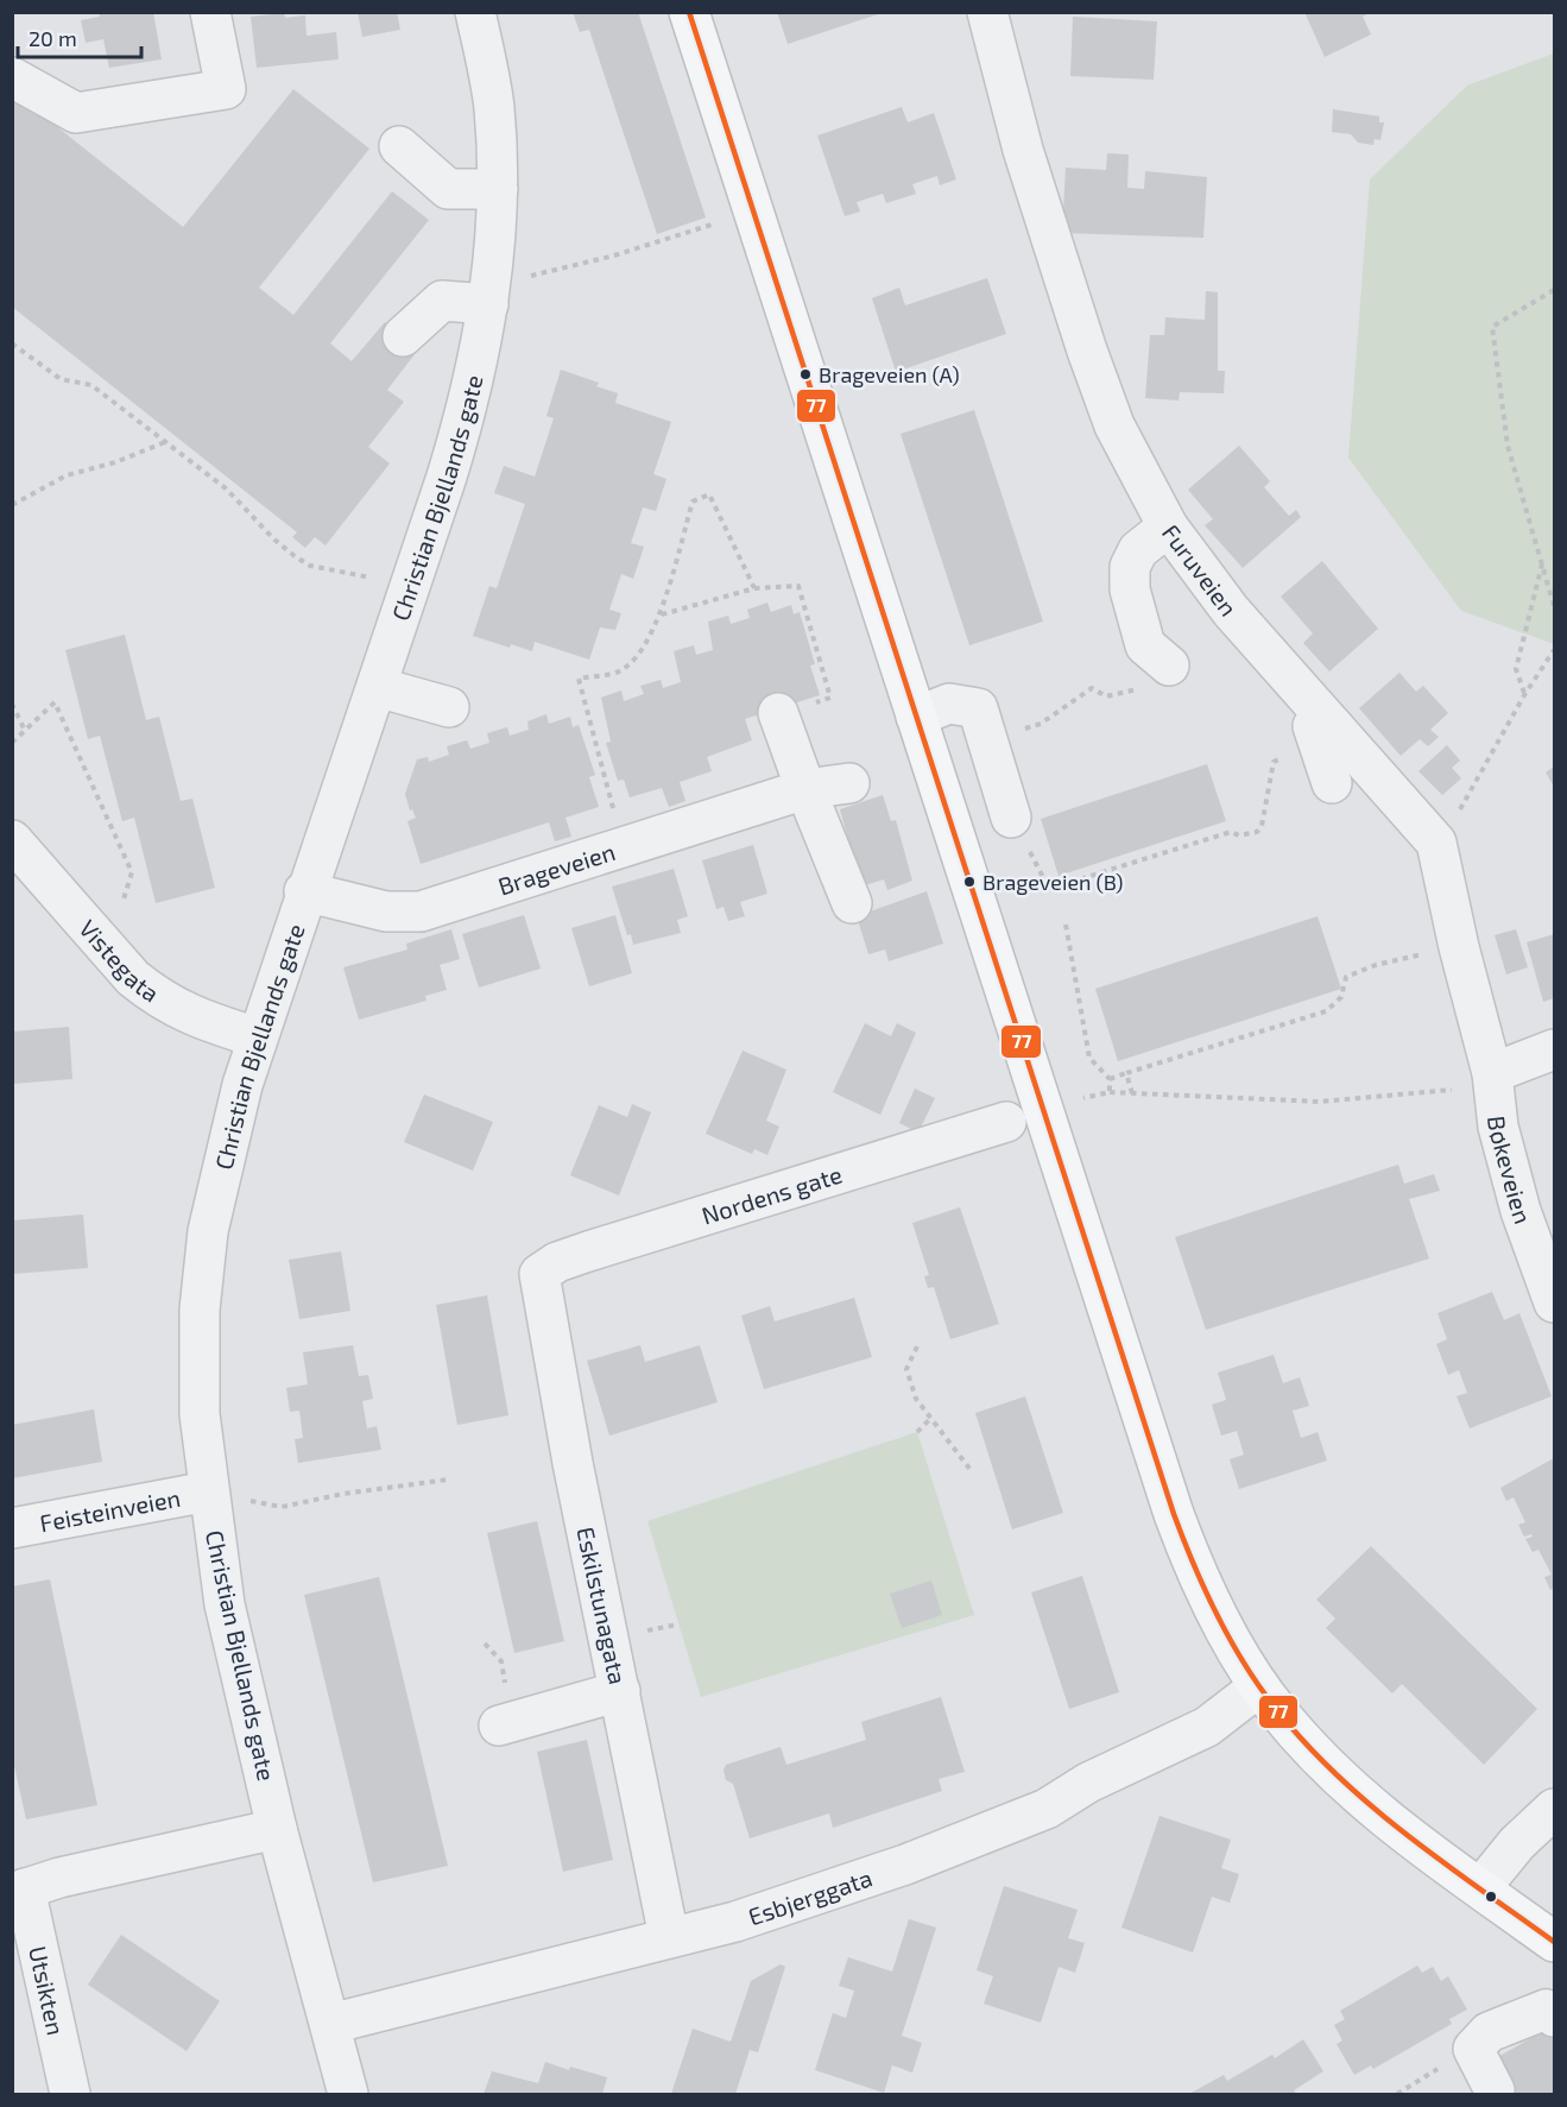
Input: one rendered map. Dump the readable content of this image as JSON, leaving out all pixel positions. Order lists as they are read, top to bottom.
{
  "streets": {
    "street": [
      "Christian Bjellands gate",
      "Furuveien",
      "Brageveien",
      "Vistegata",
      "Bøkeveien",
      "Nordens gate",
      "Feisteinveien",
      "Eskilstunagata",
      "Esbjerggata",
      "Utsikten"
    ]
  },
  "crossings": [
    ["Christian Bjellands gate", "Brageveien"],
    ["Christian Bjellands gate", "Vistegata"],
    ["Christian Bjellands gate", "Feisteinveien"],
    ["Christian Bjellands gate", "Esbjerggata"],
    ["Furuveien", "Bøkeveien"],
    ["Nordens gate", "Eskilstunagata"],
    ["Eskilstunagata", "Esbjerggata"]
  ],
  "places": ["Brageveien (A)", "Brageveien (B)"],
  "lines": ["transit line 77"],
  "scale_bar": "20 m"
}
